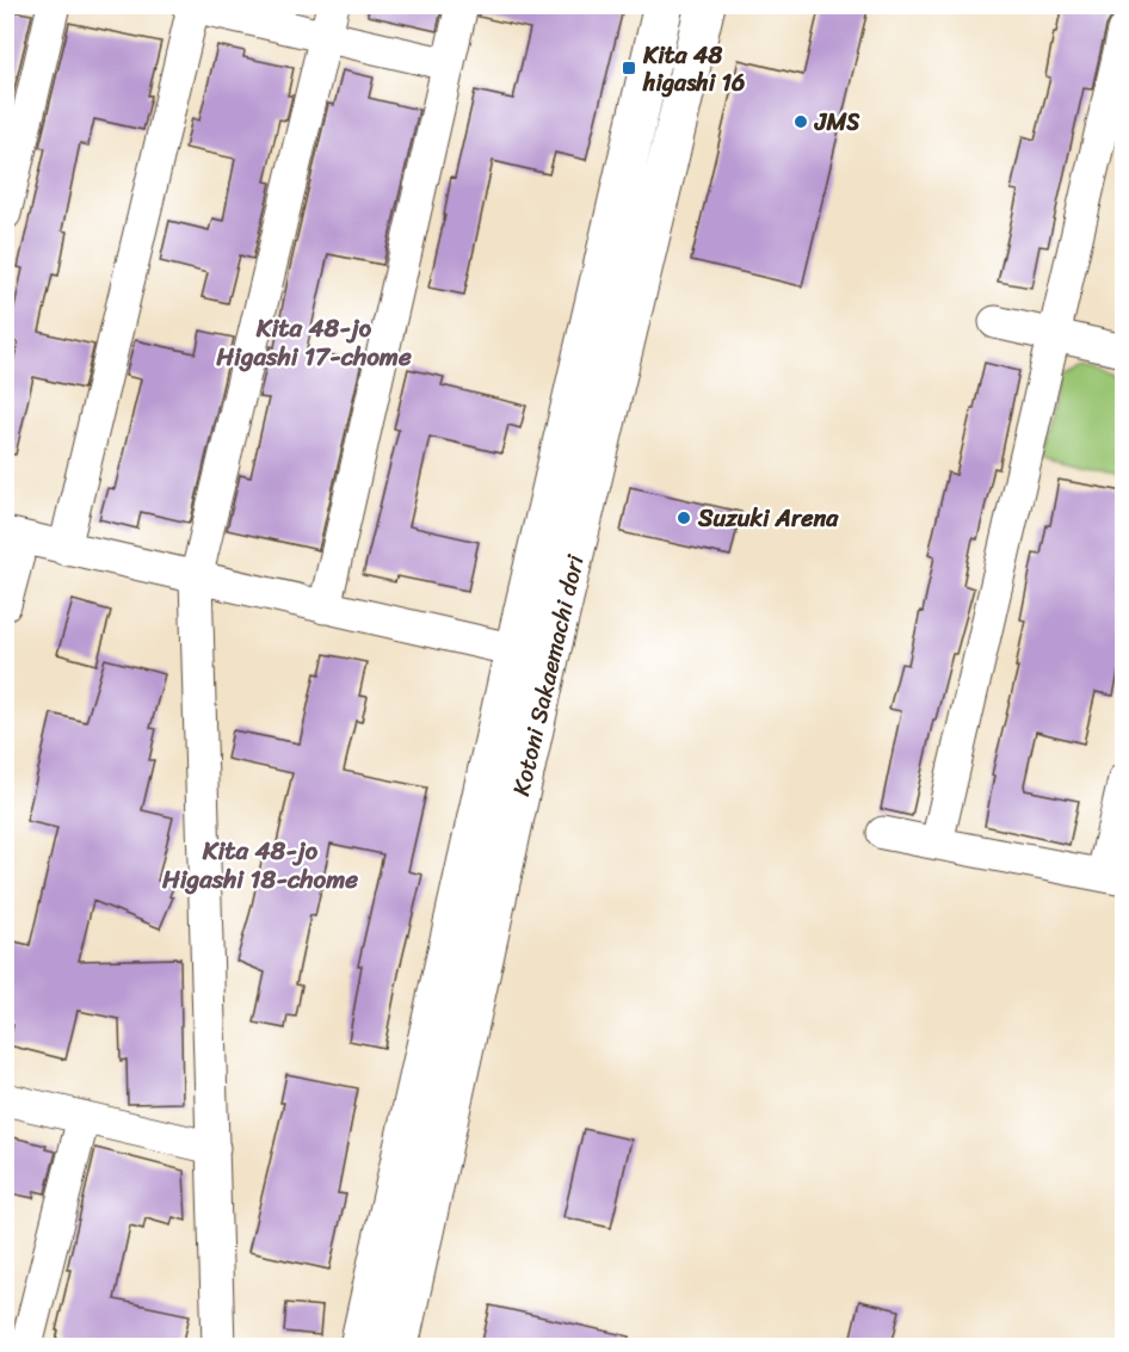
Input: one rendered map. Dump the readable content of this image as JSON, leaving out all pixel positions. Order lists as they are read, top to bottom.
{
  "streets": {
    "street": ["Kotoni Sakaemachi dori"]
  },
  "districts": ["Kita 48-jo Higashi 17-chome", "Kita 48-jo Higashi 18-chome"],
  "places": {
    "transit": ["Kita 48 higashi 16"],
    "other": ["JMS", "Suzuki Arena"]
  }
}
